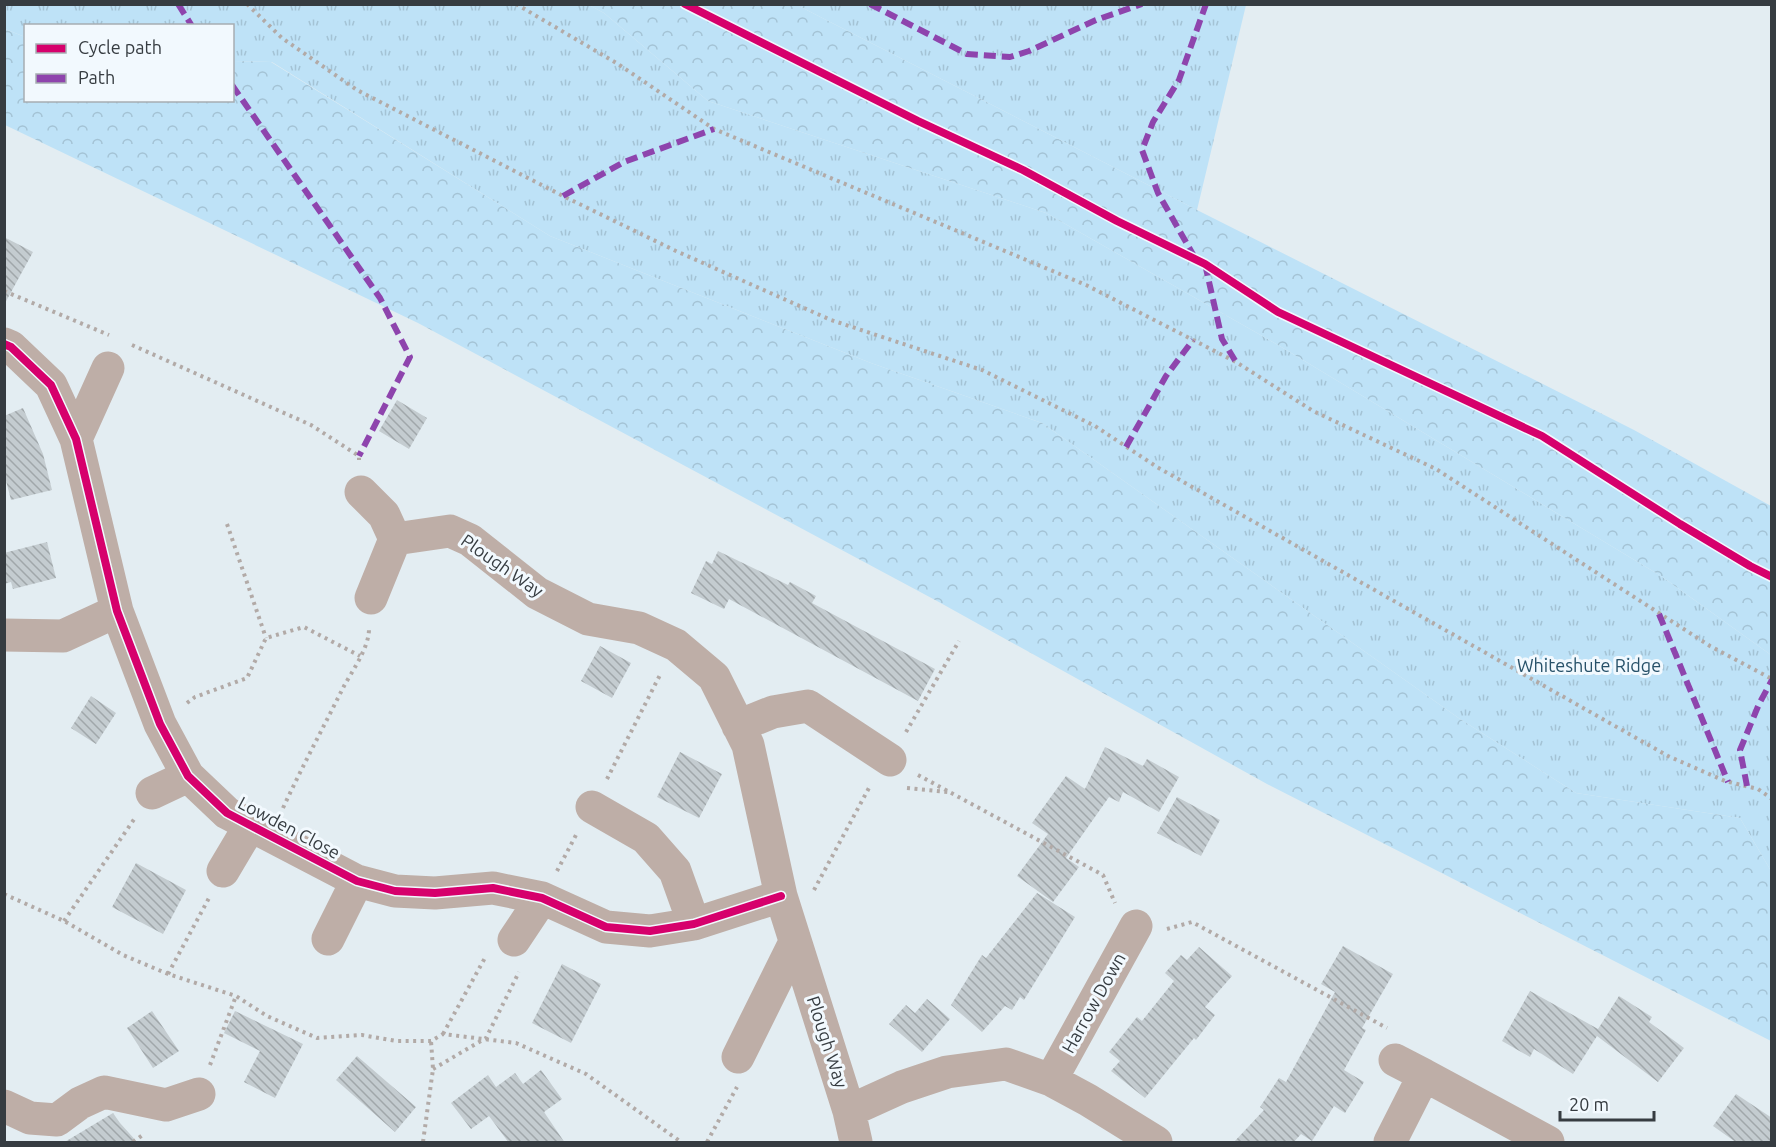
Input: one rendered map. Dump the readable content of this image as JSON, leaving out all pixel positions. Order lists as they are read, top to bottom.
{
  "streets": {
    "street": ["Plough Way", "Lowden Close", "Harrow Down"]
  },
  "crossings": [
    ["Plough Way", "Lowden Close"]
  ],
  "parks": ["Whiteshute Ridge"],
  "legend": ["Cycle path", "Path"],
  "scale_bar": "20 m"
}
